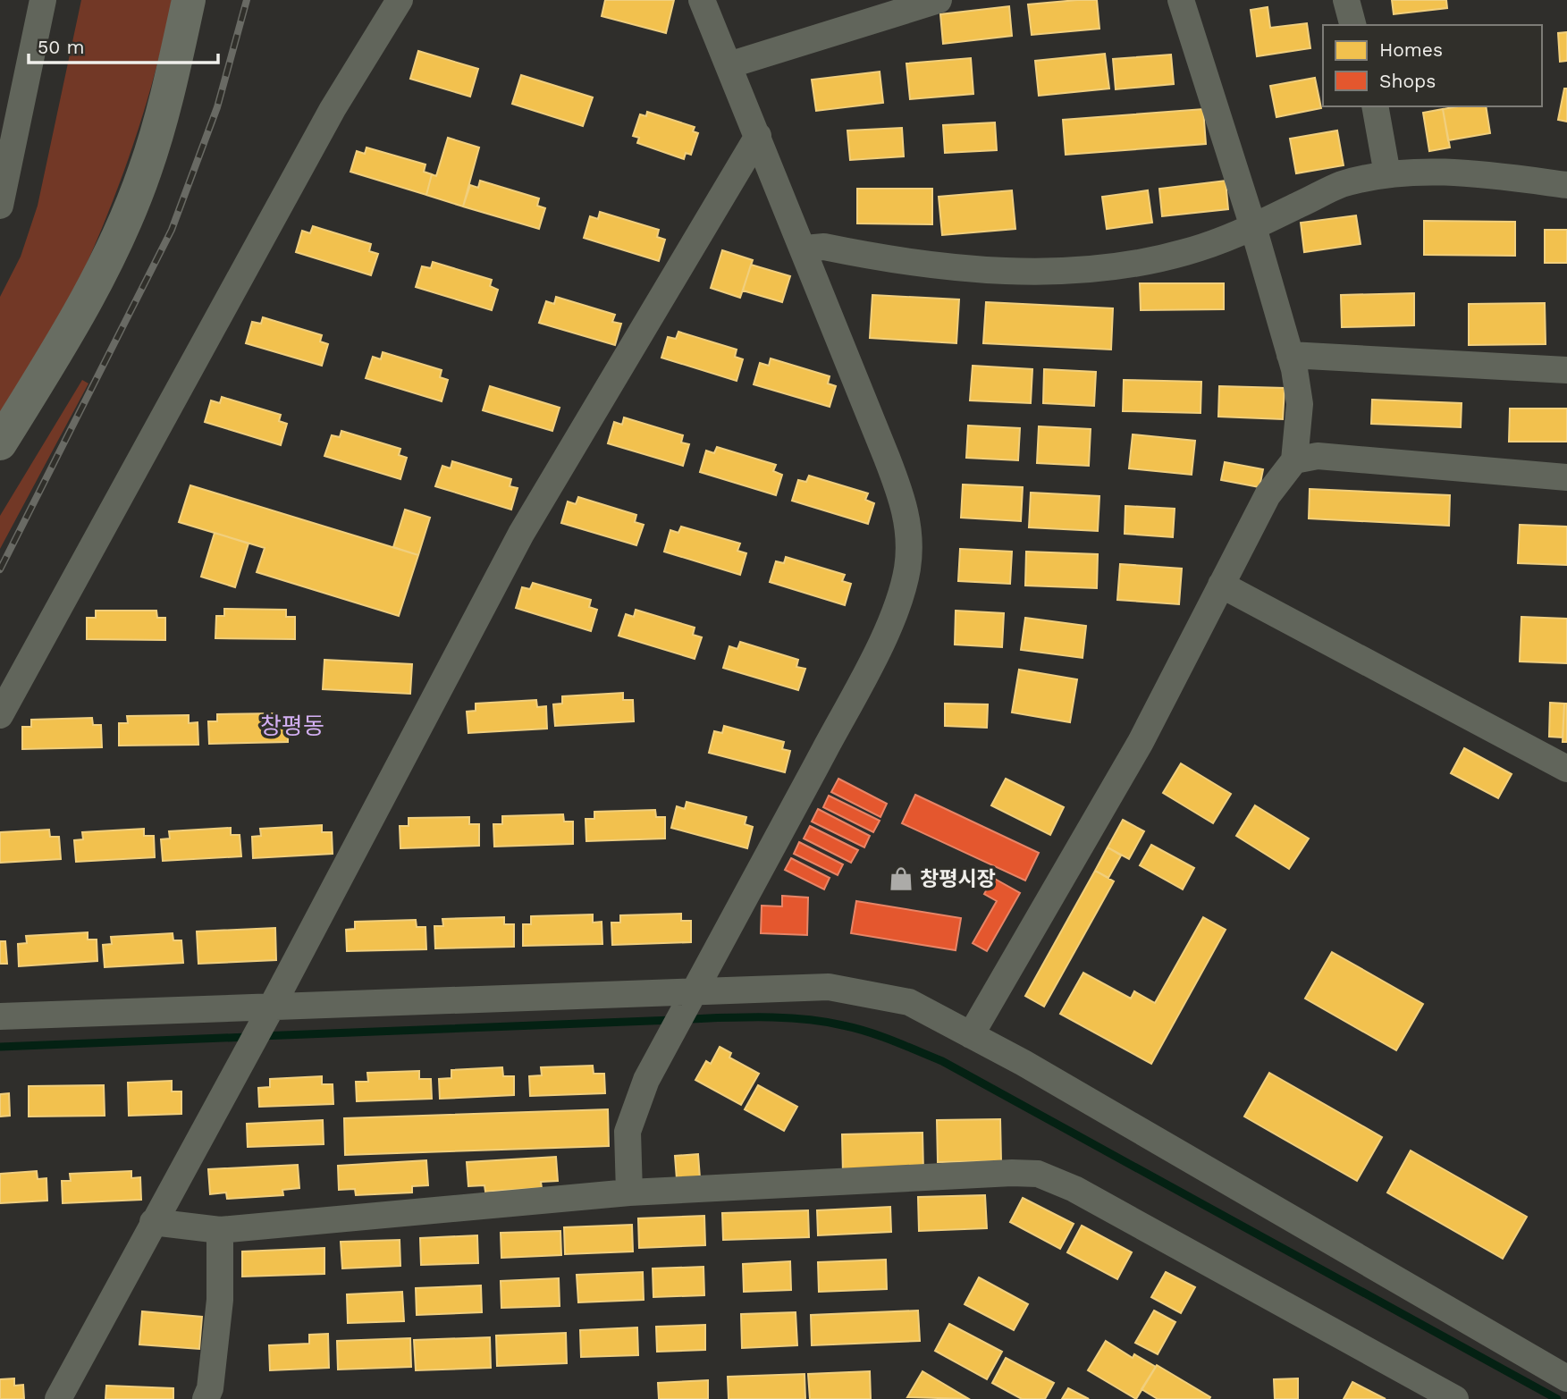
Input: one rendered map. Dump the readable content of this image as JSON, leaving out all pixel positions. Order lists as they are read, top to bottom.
{
  "districts": ["창평동"],
  "places": {
    "shop": ["창평시장"]
  },
  "legend": ["Homes", "Shops"],
  "scale_bar": "50 m"
}
